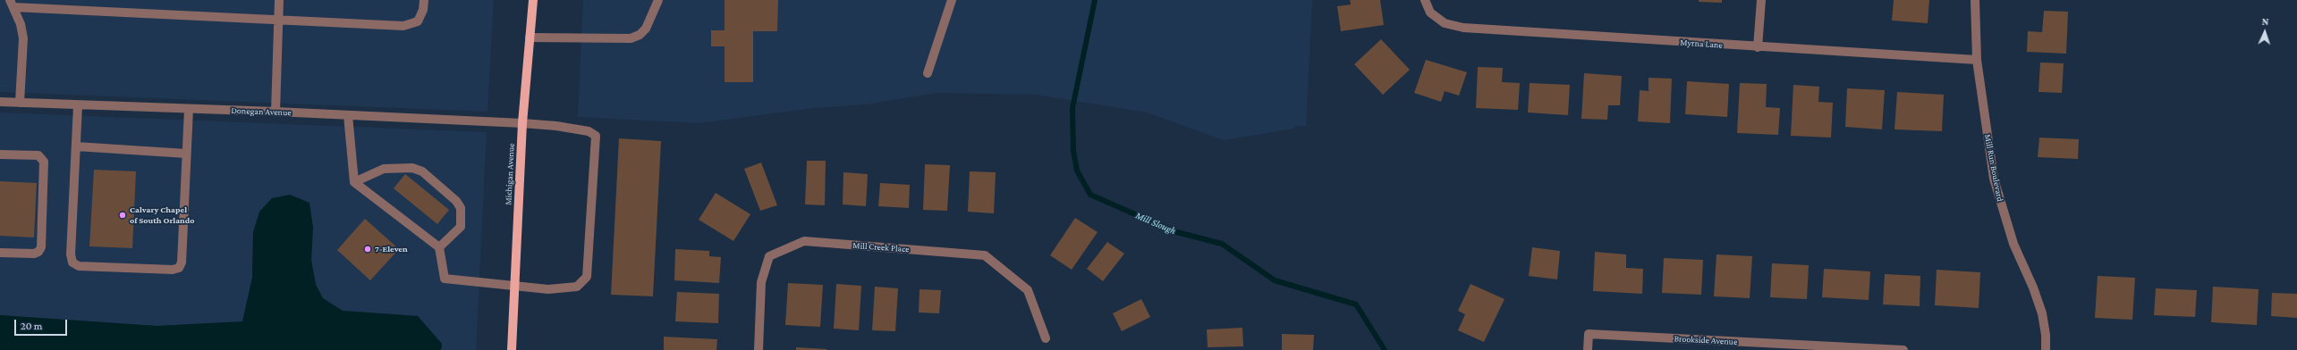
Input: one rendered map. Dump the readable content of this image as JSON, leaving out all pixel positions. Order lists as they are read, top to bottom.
{
  "streets": {
    "main road": ["Michigan Avenue"],
    "street": [
      "Myrna Lane",
      "Donegan Avenue",
      "Mill Run Boulevard",
      "Mill Creek Place",
      "Brookside Avenue"
    ]
  },
  "crossings": [
    ["Myrna Lane", "Mill Run Boulevard"],
    ["Donegan Avenue", "Michigan Avenue"]
  ],
  "water": ["Mill Slough"],
  "places": ["Calvary Chapel of South Orlando", "7-Eleven"],
  "scale_bar": "20 m",
  "north": "top"
}
